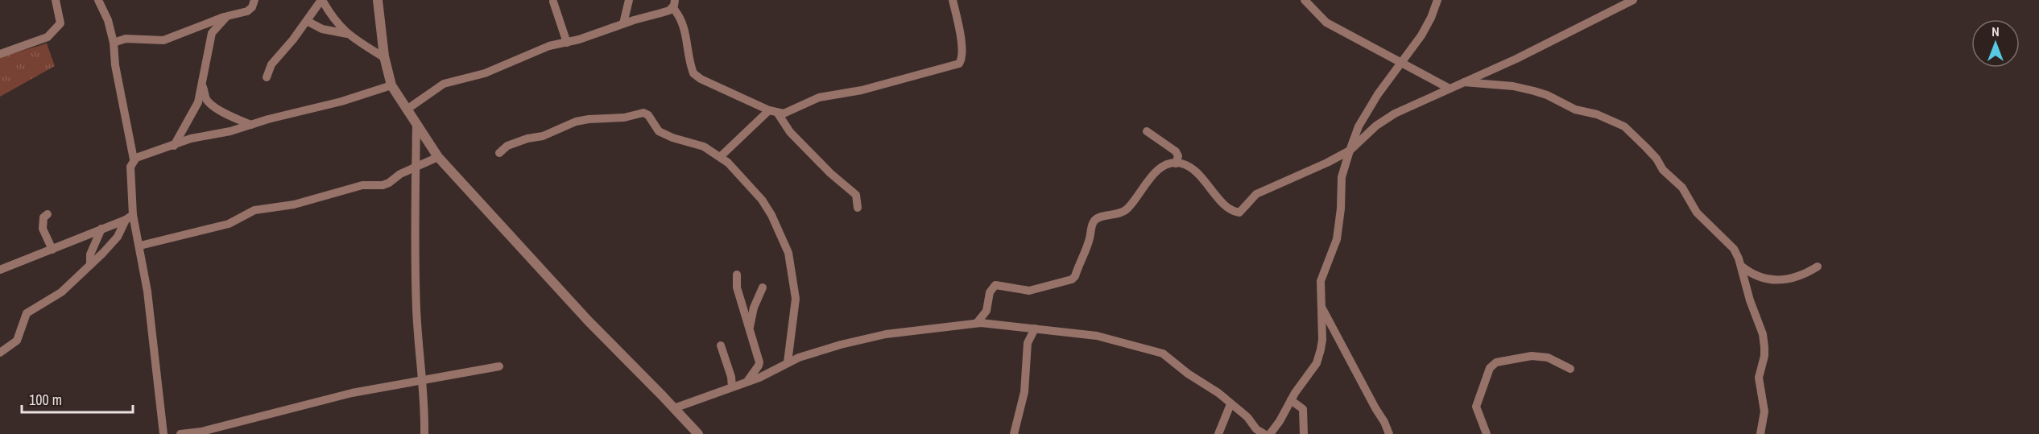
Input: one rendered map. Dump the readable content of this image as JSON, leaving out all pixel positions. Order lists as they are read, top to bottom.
{
  "scale_bar": "100 m",
  "north": "top"
}
